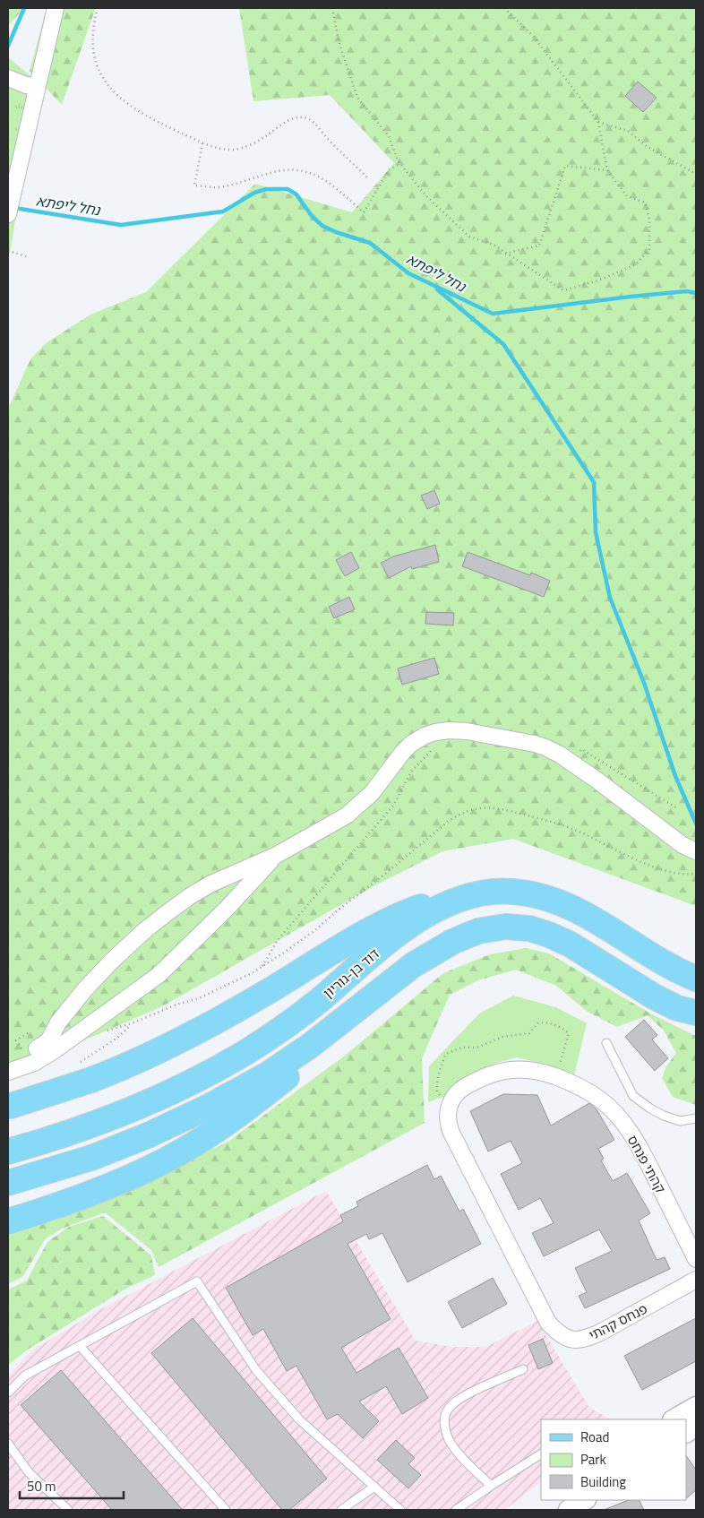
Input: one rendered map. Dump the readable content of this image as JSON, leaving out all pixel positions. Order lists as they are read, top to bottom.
{
  "streets": {
    "main road": ["דוד בן-גוריון"],
    "street": ["קהתי פנחס", "פנחס קהתי"]
  },
  "crossings": [
    ["קהתי פנחס", "פנחס קהתי"]
  ],
  "water": ["נחל ליפתא"],
  "legend": ["Road", "Park", "Building"],
  "scale_bar": "50 m"
}
